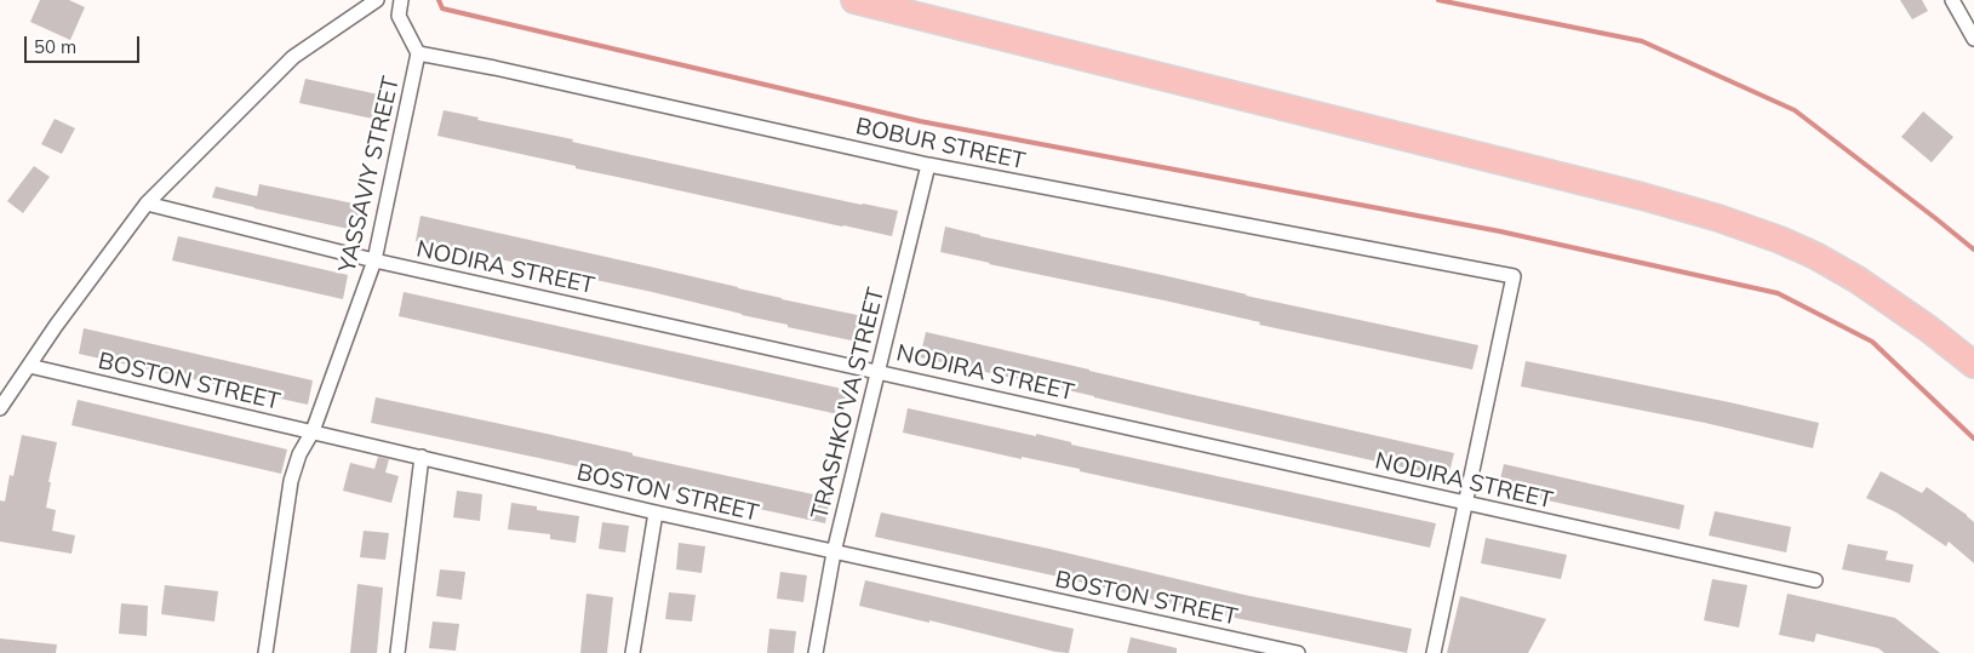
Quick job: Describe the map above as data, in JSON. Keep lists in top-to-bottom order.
{
  "streets": {
    "street": [
      "BOBUR STREET",
      "YASSAVIY STREET",
      "NODIRA STREET",
      "BOSTON STREET",
      "TRASHKO'VA STREET"
    ]
  },
  "crossings": [
    ["BOBUR STREET", "YASSAVIY STREET"],
    ["BOBUR STREET", "NODIRA STREET"],
    ["BOBUR STREET", "TRASHKO'VA STREET"],
    ["YASSAVIY STREET", "NODIRA STREET"],
    ["YASSAVIY STREET", "BOSTON STREET"],
    ["NODIRA STREET", "TRASHKO'VA STREET"],
    ["BOSTON STREET", "TRASHKO'VA STREET"]
  ],
  "scale_bar": "50 m"
}
